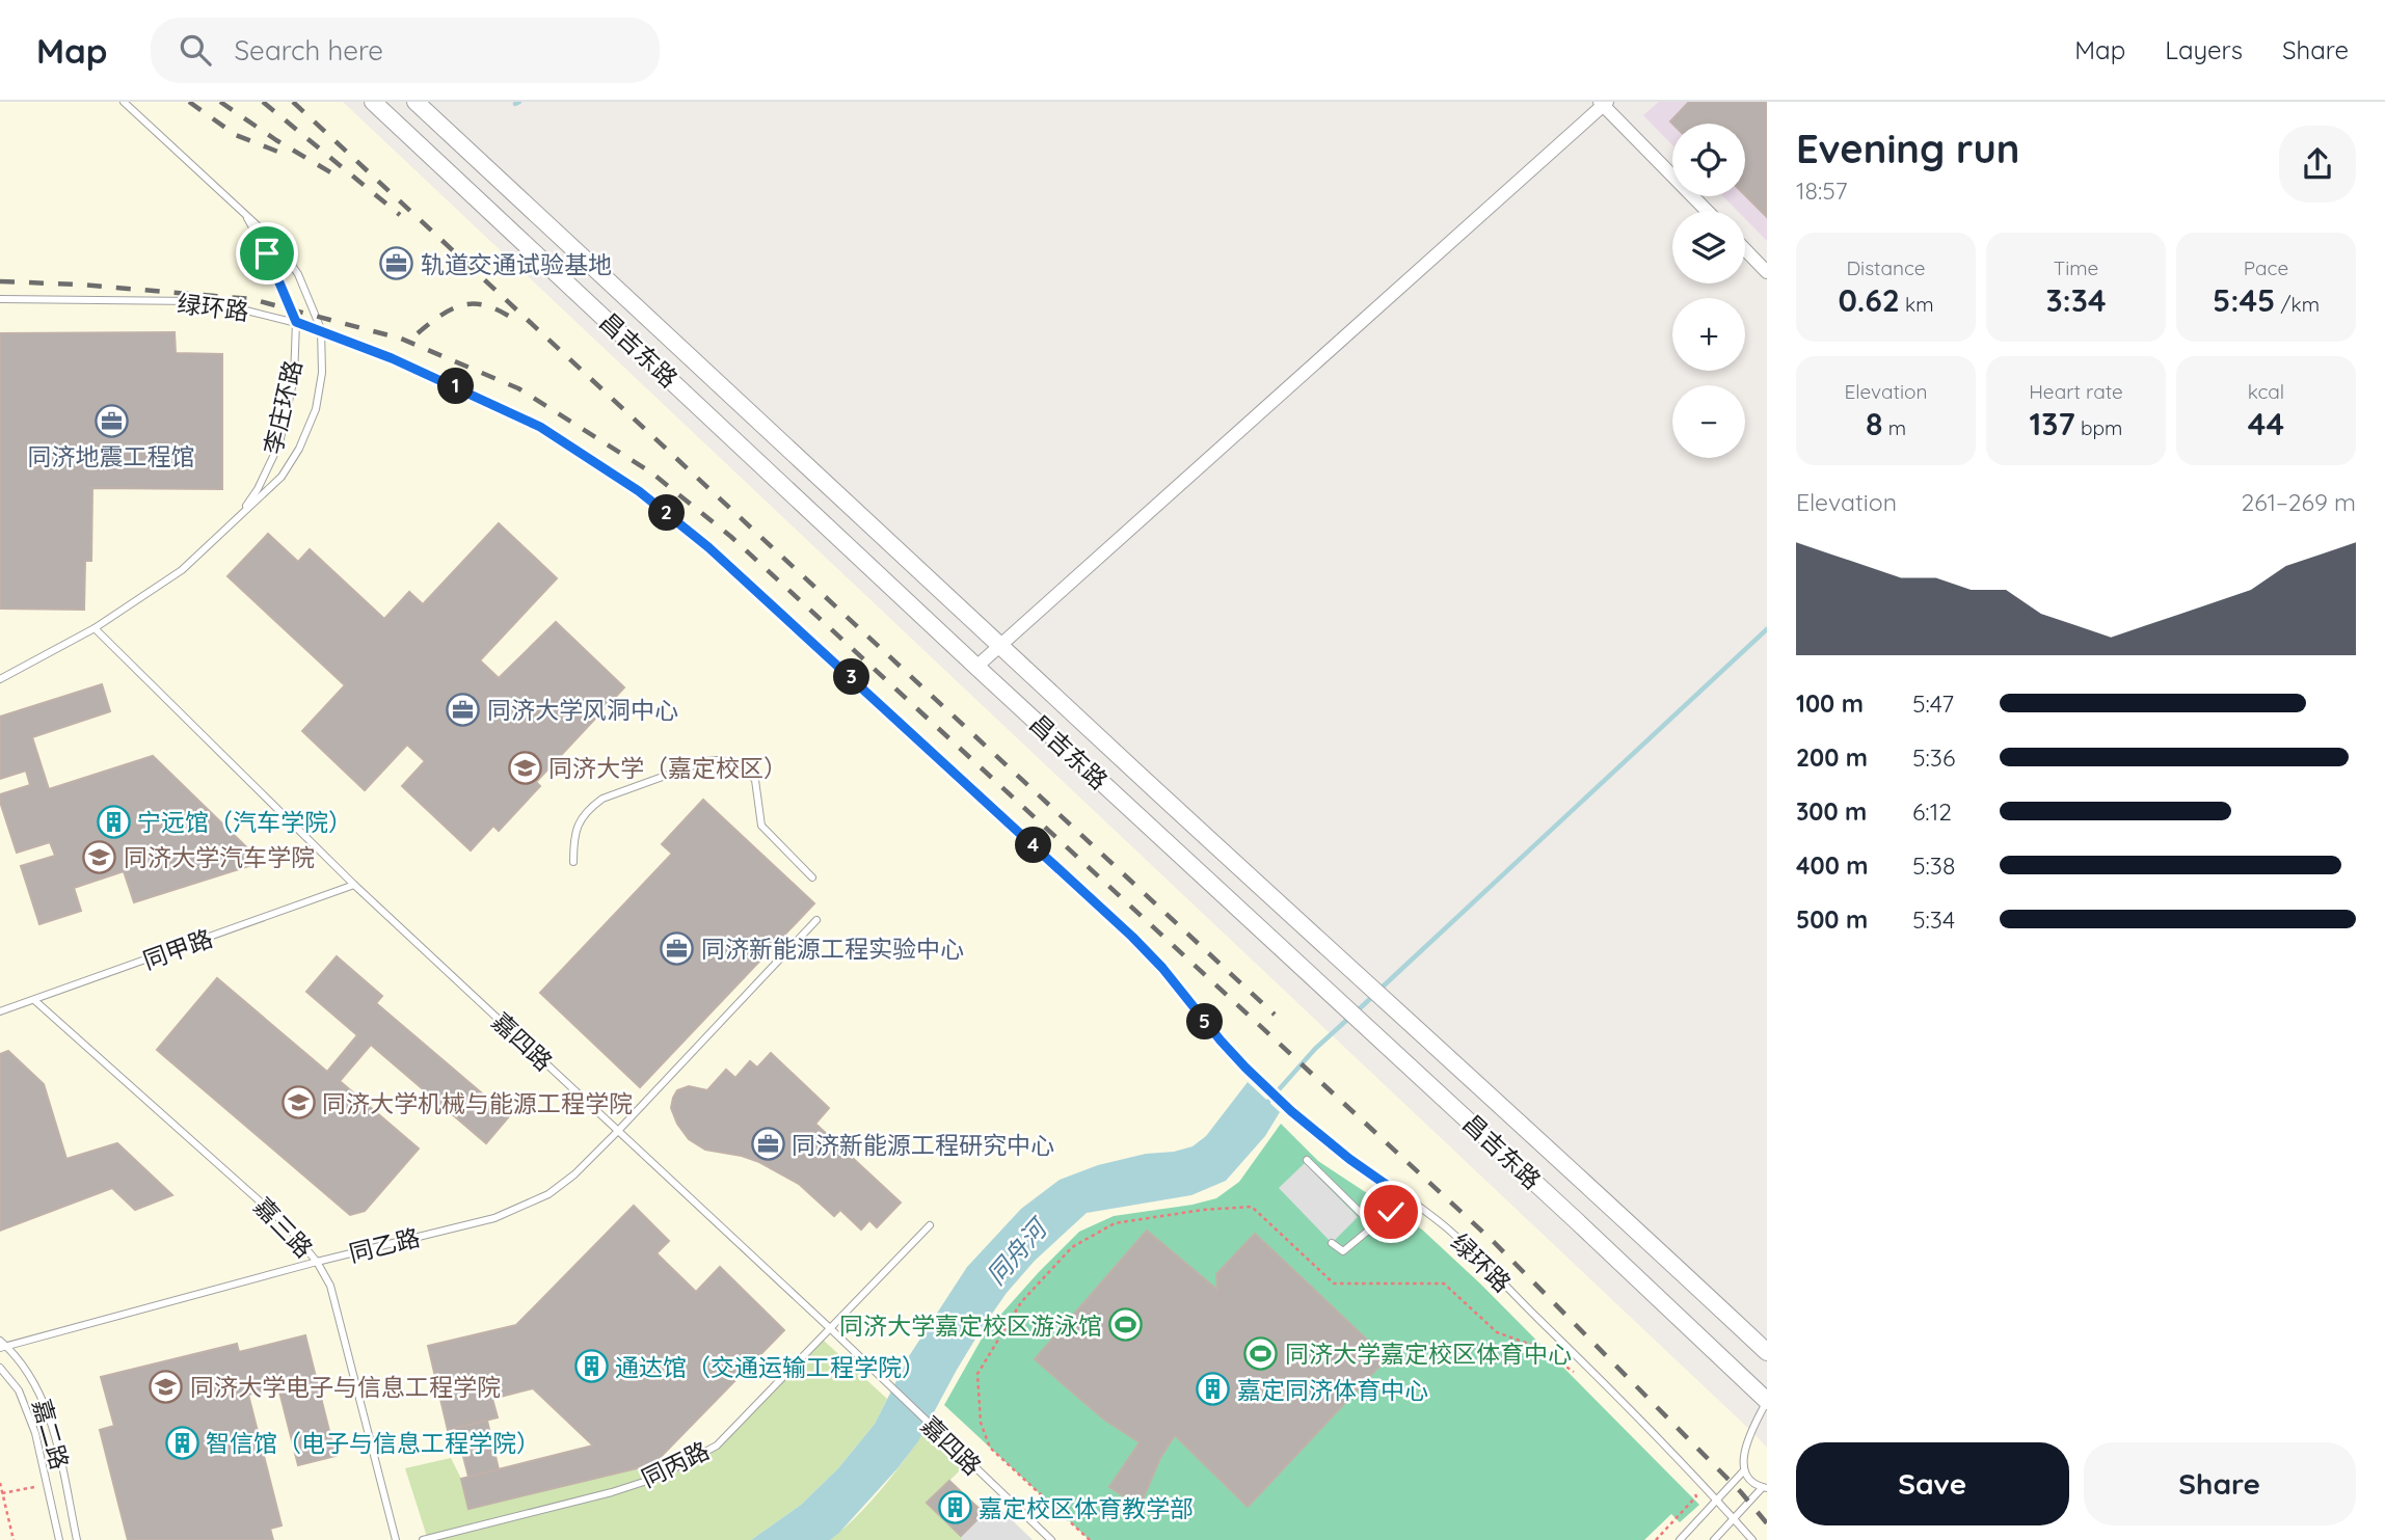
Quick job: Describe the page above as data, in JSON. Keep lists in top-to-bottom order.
{
  "streets": {
    "street": ["昌吉东路"],
    "lane": [
      "绿环路",
      "李庄环路",
      "同甲路",
      "嘉四路",
      "嘉三路",
      "同乙路",
      "嘉二路",
      "同丙路"
    ]
  },
  "crossings": [
    ["绿环路", "李庄环路"],
    ["李庄环路", "嘉四路"],
    ["同甲路", "嘉四路"],
    ["同甲路", "嘉三路"],
    ["嘉四路", "同乙路"],
    ["嘉四路", "同丙路"],
    ["嘉三路", "同乙路"],
    ["同乙路", "嘉二路"]
  ],
  "water": ["同舟河"],
  "places": {
    "office": [
      "轨道交通试验基地",
      "同济地震工程馆",
      "同济大学风洞中心",
      "同济新能源工程实验中心",
      "同济新能源工程研究中心"
    ],
    "school or university": [
      "同济大学（嘉定校区）",
      "同济大学汽车学院",
      "同济大学机械与能源工程学院",
      "同济大学电子与信息工程学院"
    ],
    "building": [
      "宁远馆（汽车学院）",
      "通达馆（交通运输工程学院）",
      "嘉定同济体育中心",
      "智信馆（电子与信息工程学院）",
      "嘉定校区体育教学部"
    ],
    "sports": ["同济大学嘉定校区游泳馆", "同济大学嘉定校区体育中心"]
  },
  "page": {
    "header": "Map",
    "search": "Search here",
    "nav": ["Map", "Layers", "Share"],
    "heading": ["Evening run", "18:57"],
    "map_buttons": ["+", "−"],
    "stats": [
      ["Distance", "0.62 km"],
      ["Time", "3:34"],
      ["Pace", "5:45 /km"],
      ["Elevation", "8 m"],
      ["Heart rate", "137 bpm"],
      ["kcal", "44"]
    ],
    "pins": [
      "1",
      "2",
      "3",
      "4",
      "5"
    ],
    "chart": ["Elevation", "261–269 m"],
    "list": [
      {
        "name": "100 m",
        "note": "5:47"
      },
      {
        "name": "200 m",
        "note": "5:36"
      },
      {
        "name": "300 m",
        "note": "6:12"
      },
      {
        "name": "400 m",
        "note": "5:38"
      },
      {
        "name": "500 m",
        "note": "5:34"
      }
    ],
    "buttons": ["Save", "Share"]
  }
}
